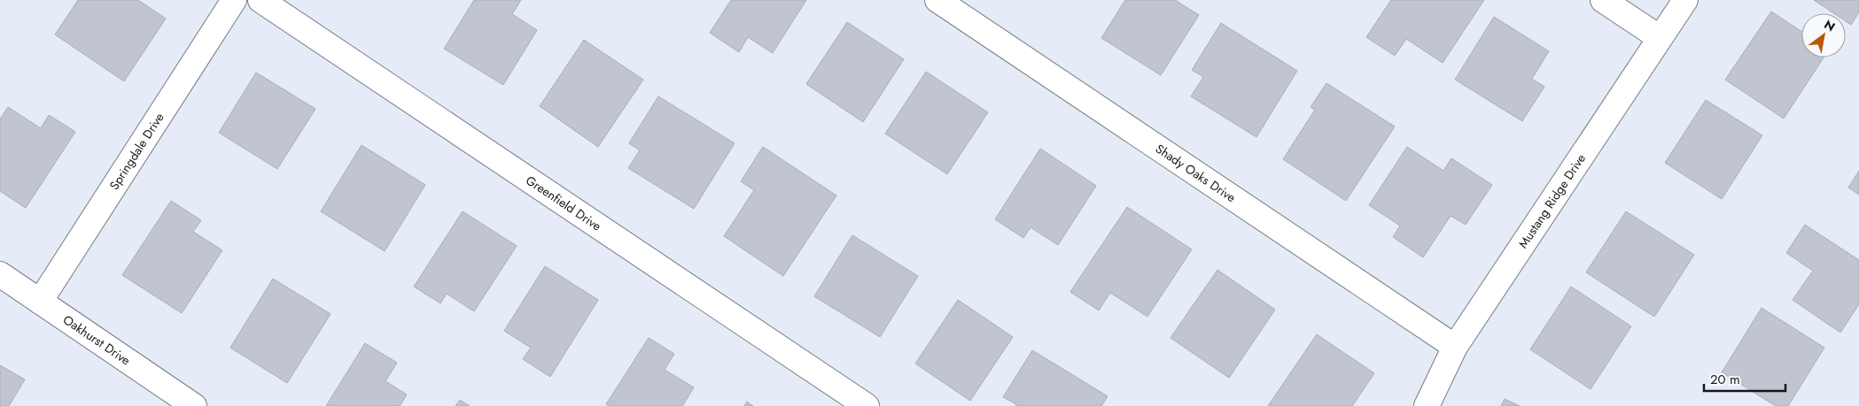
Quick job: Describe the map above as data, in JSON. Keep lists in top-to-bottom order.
{
  "streets": {
    "street": [
      "Springdale Drive",
      "Shady Oaks Drive",
      "Mustang Ridge Drive",
      "Greenfield Drive",
      "Oakhurst Drive"
    ]
  },
  "crossings": [
    ["Springdale Drive", "Oakhurst Drive"],
    ["Shady Oaks Drive", "Mustang Ridge Drive"]
  ],
  "scale_bar": "20 m",
  "north": "top right"
}
